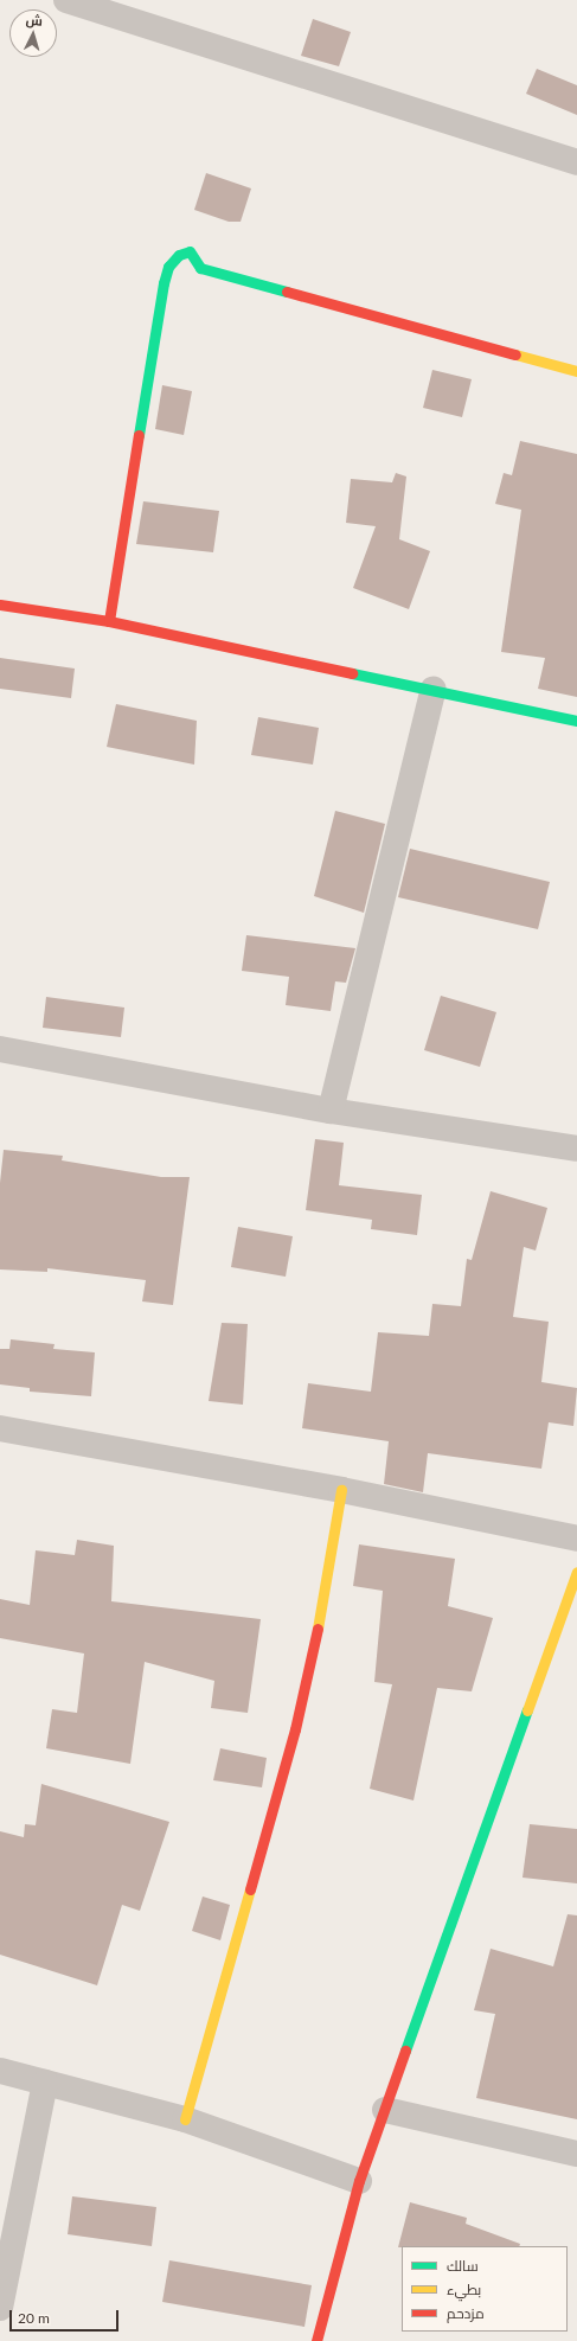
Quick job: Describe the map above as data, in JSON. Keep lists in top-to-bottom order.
{
  "legend": ["سالك", "بطيء", "مزدحم"],
  "scale_bar": "20 m",
  "north": "top"
}
